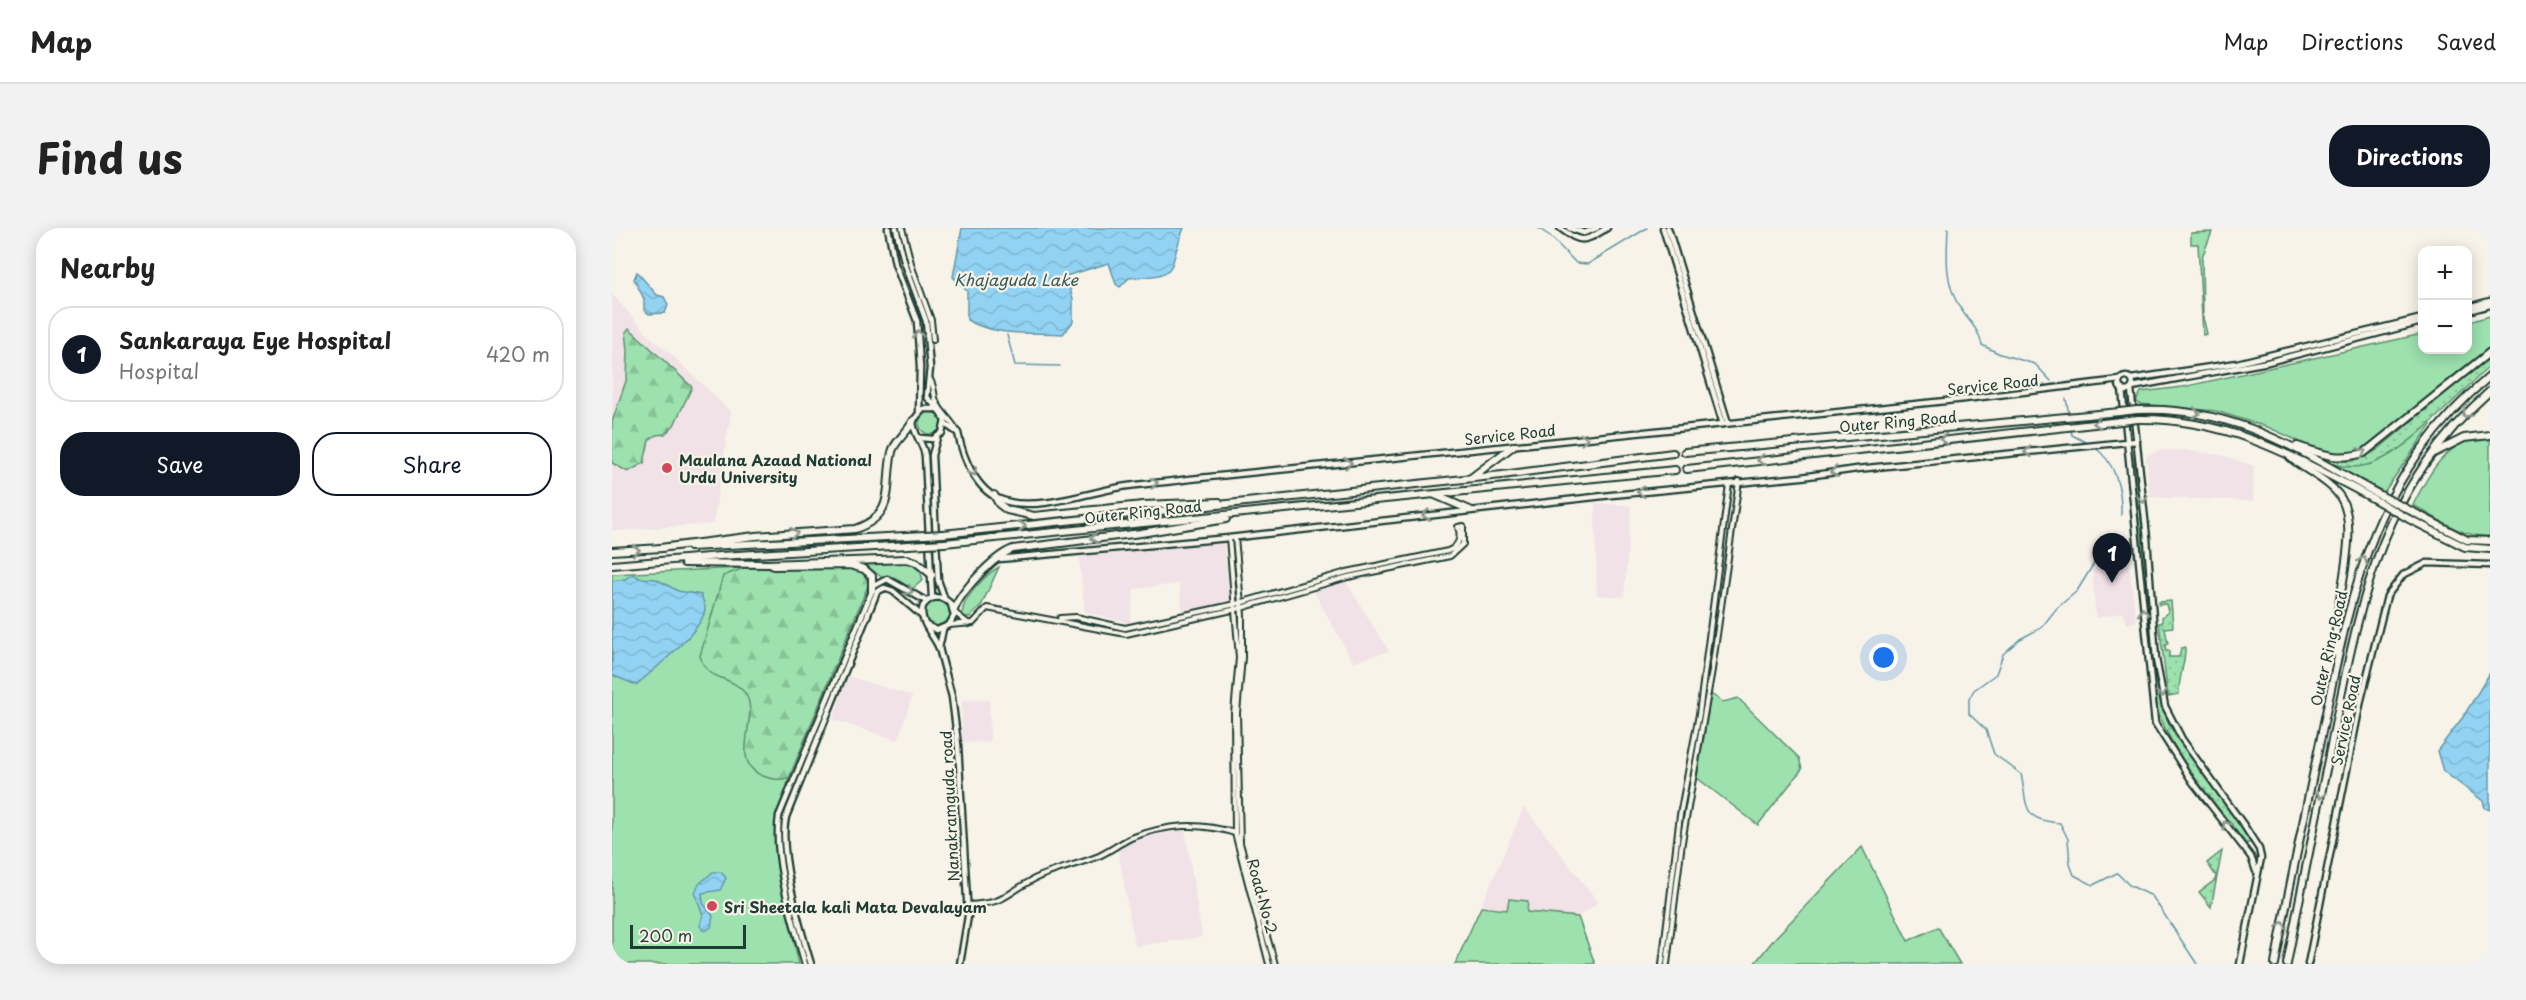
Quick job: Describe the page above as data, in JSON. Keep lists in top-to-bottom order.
{
  "streets": {
    "highway": ["Outer Ring Road"],
    "main road": ["Service Road", "Nanakramguda road"],
    "street": ["Road No 2"]
  },
  "water": ["Khajaguda Lake"],
  "places": ["Maulana Azaad National Urdu University", "Sri Sheetala kali Mata Devalayam"],
  "scale_bar": "200 m",
  "page": {
    "header": "Map",
    "nav": ["Map", "Directions", "Saved"],
    "title": "Find us",
    "buttons": [
      "Directions",
      ["Save", "Share"]
    ],
    "heading": "Nearby",
    "map_buttons": ["+", "−"],
    "list": [
      {
        "mark": "1",
        "name": "Sankaraya Eye Hospital",
        "note": "Hospital",
        "value": "420 m"
      }
    ],
    "pins": "1",
    "scale": "200 m"
  }
}
